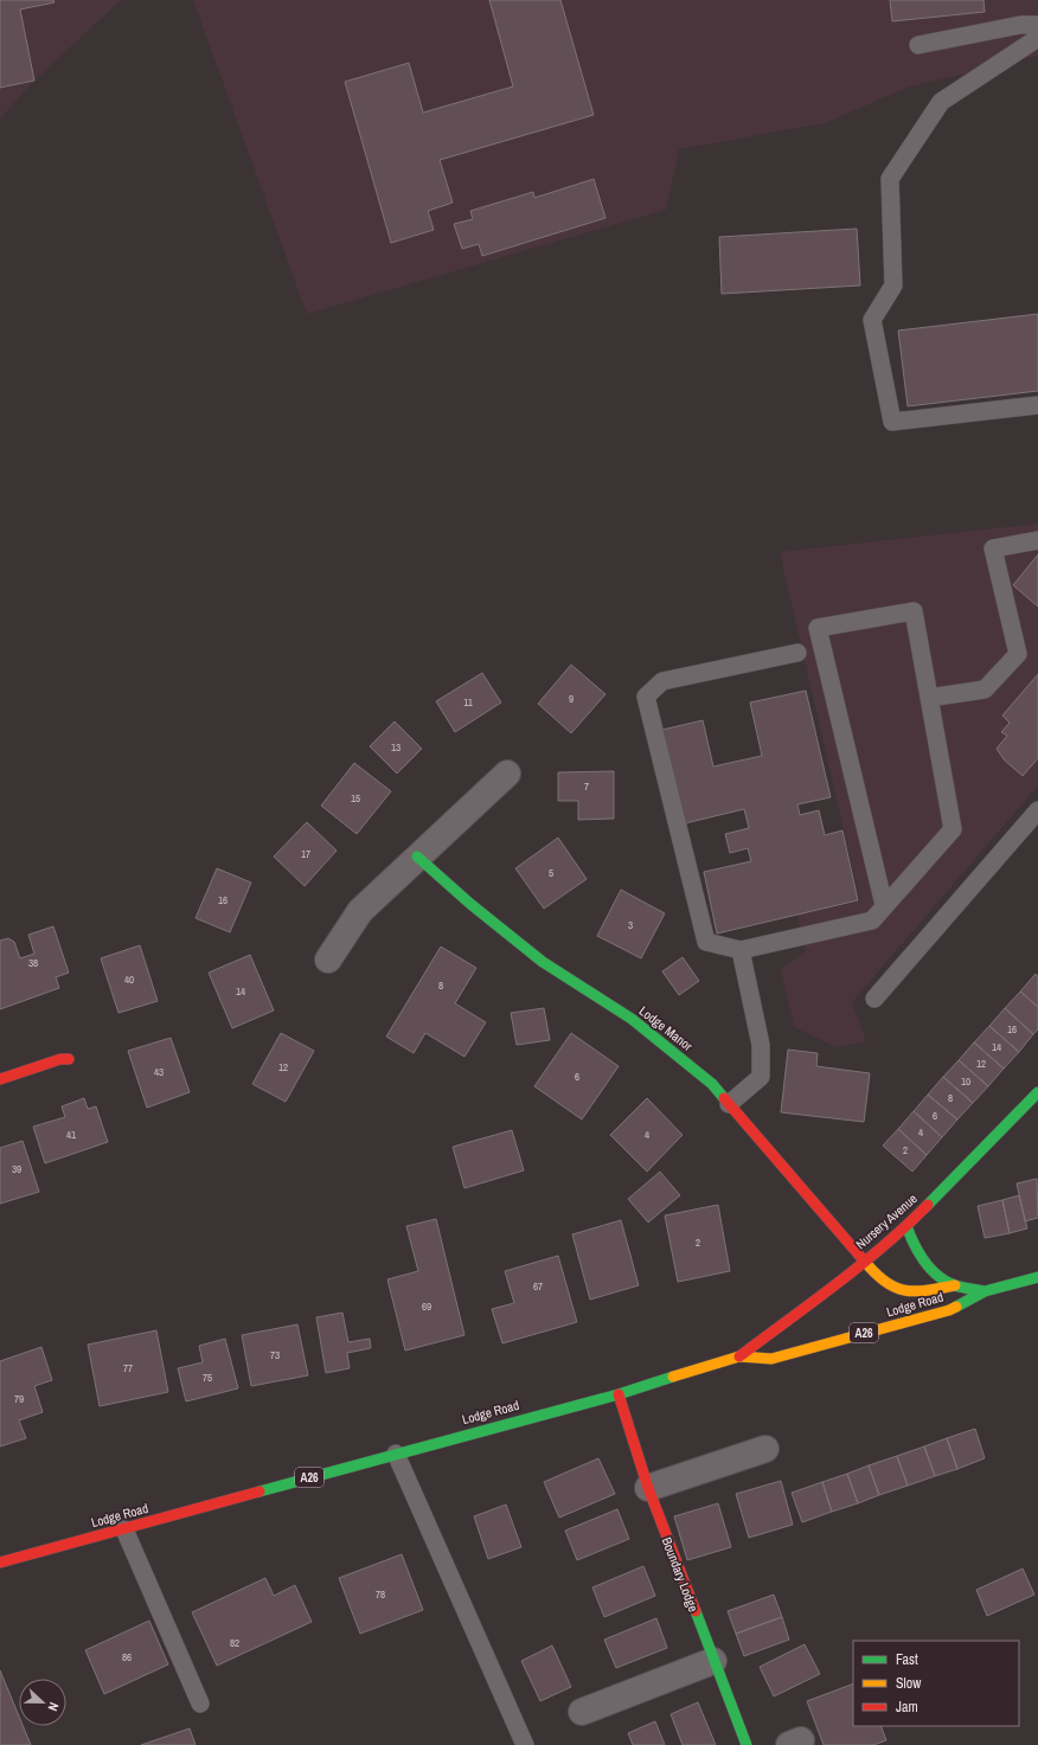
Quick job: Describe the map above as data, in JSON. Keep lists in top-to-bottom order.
{
  "streets": {
    "main road": [
      "Lodge Manor",
      "Nursery Avenue",
      "Lodge Road",
      "A26",
      "Boundary Lodge"
    ]
  },
  "crossings": [
    ["Lodge Manor", "Nursery Avenue"],
    ["Lodge Manor", "Lodge Road"],
    ["Nursery Avenue", "Lodge Road"],
    ["Lodge Road", "Boundary Lodge"]
  ],
  "house_numbers": [
    "9",
    "11",
    "13",
    "7",
    "15",
    "17",
    "5",
    "16",
    "3",
    "38",
    "40",
    "8",
    "14",
    "16",
    "14",
    "12",
    "12",
    "43",
    "6",
    "10",
    "8",
    "6",
    "4",
    "41",
    "4",
    "2",
    "39",
    "2",
    "67",
    "69",
    "73",
    "77",
    "75",
    "79",
    "78",
    "82",
    "86"
  ],
  "legend": ["Fast", "Slow", "Jam"],
  "north": "right"
}
